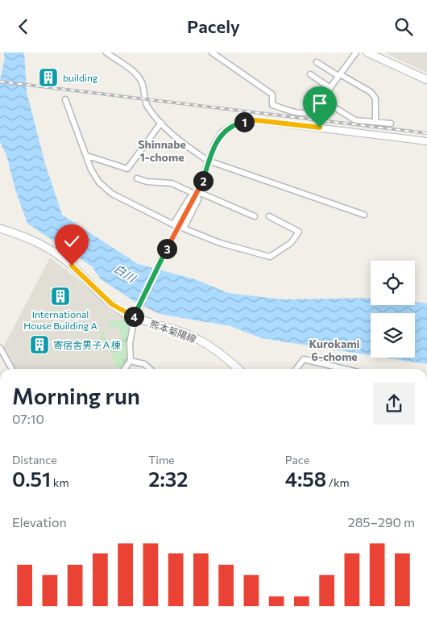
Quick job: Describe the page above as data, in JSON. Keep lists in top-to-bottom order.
{
  "streets": {
    "main road": ["熊本菊陽線"]
  },
  "districts": ["Shinnabe 1-chome", "Kurokami 6-chome"],
  "water": ["白川"],
  "places": {
    "building": ["building", "International House Building A", "寄宿舎男子Ａ棟"]
  },
  "page": {
    "header": "Pacely",
    "pins": [
      "1",
      "2",
      "3",
      "4"
    ],
    "heading": ["Morning run", "07:10"],
    "stats": [
      ["Distance", "0.51 km"],
      ["Time", "2:32"],
      ["Pace", "4:58 /km"]
    ],
    "chart": ["Elevation", "285–290 m"]
  }
}
